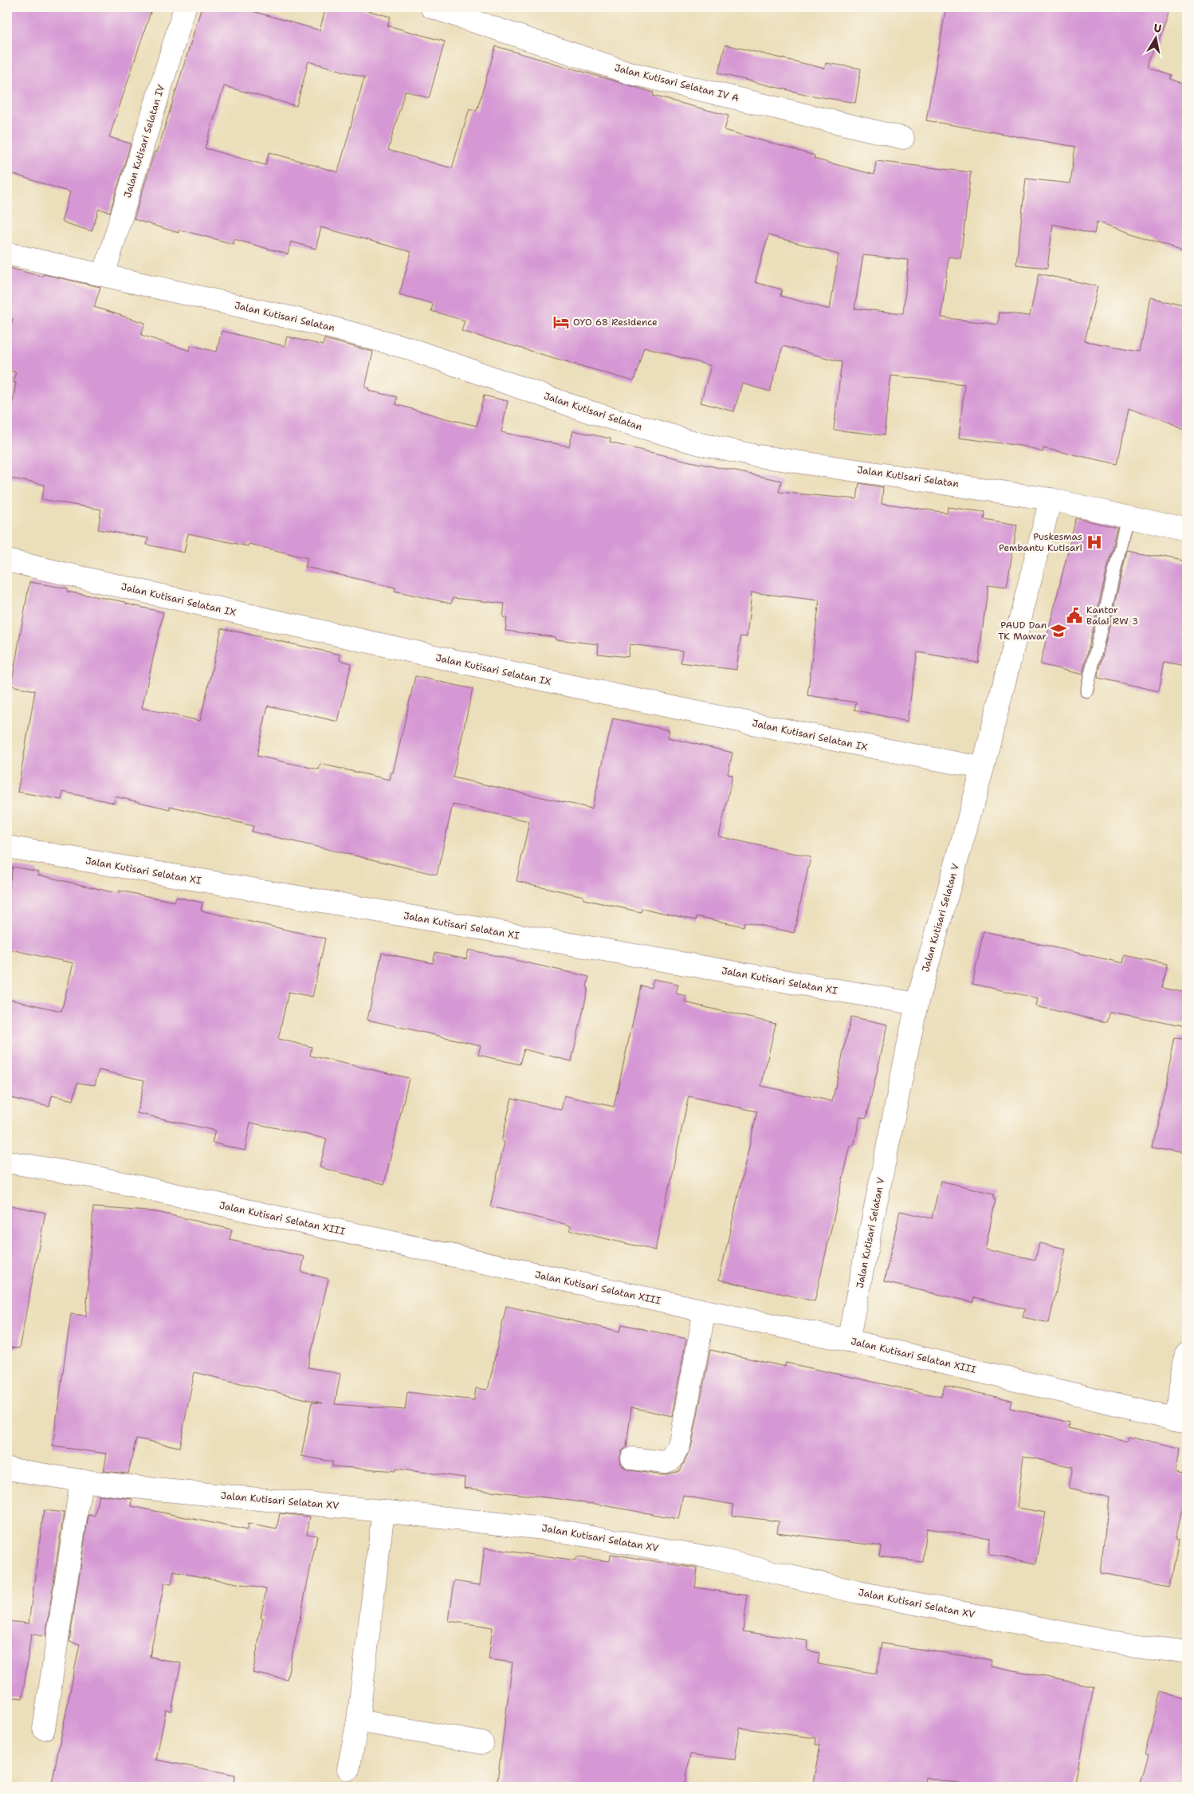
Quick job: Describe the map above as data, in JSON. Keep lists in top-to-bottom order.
{
  "streets": {
    "street": [
      "Jalan Kutisari Selatan IV A",
      "Jalan Kutisari Selatan IV",
      "Jalan Kutisari Selatan",
      "Jalan Kutisari Selatan IX",
      "Jalan Kutisari Selatan XI",
      "Jalan Kutisari Selatan V",
      "Jalan Kutisari Selatan XIII",
      "Jalan Kutisari Selatan XV"
    ]
  },
  "crossings": [
    ["Jalan Kutisari Selatan IV", "Jalan Kutisari Selatan"],
    ["Jalan Kutisari Selatan", "Jalan Kutisari Selatan V"],
    ["Jalan Kutisari Selatan IX", "Jalan Kutisari Selatan V"],
    ["Jalan Kutisari Selatan XI", "Jalan Kutisari Selatan V"],
    ["Jalan Kutisari Selatan V", "Jalan Kutisari Selatan XIII"]
  ],
  "places": {
    "hotel": ["OYO 68 Residence"],
    "hospital": ["Puskesmas Pembantu Kutisari"],
    "public building": ["Kantor Balai RW 3"],
    "school or university": ["PAUD Dan TK Mawar"]
  },
  "north": "top"
}
